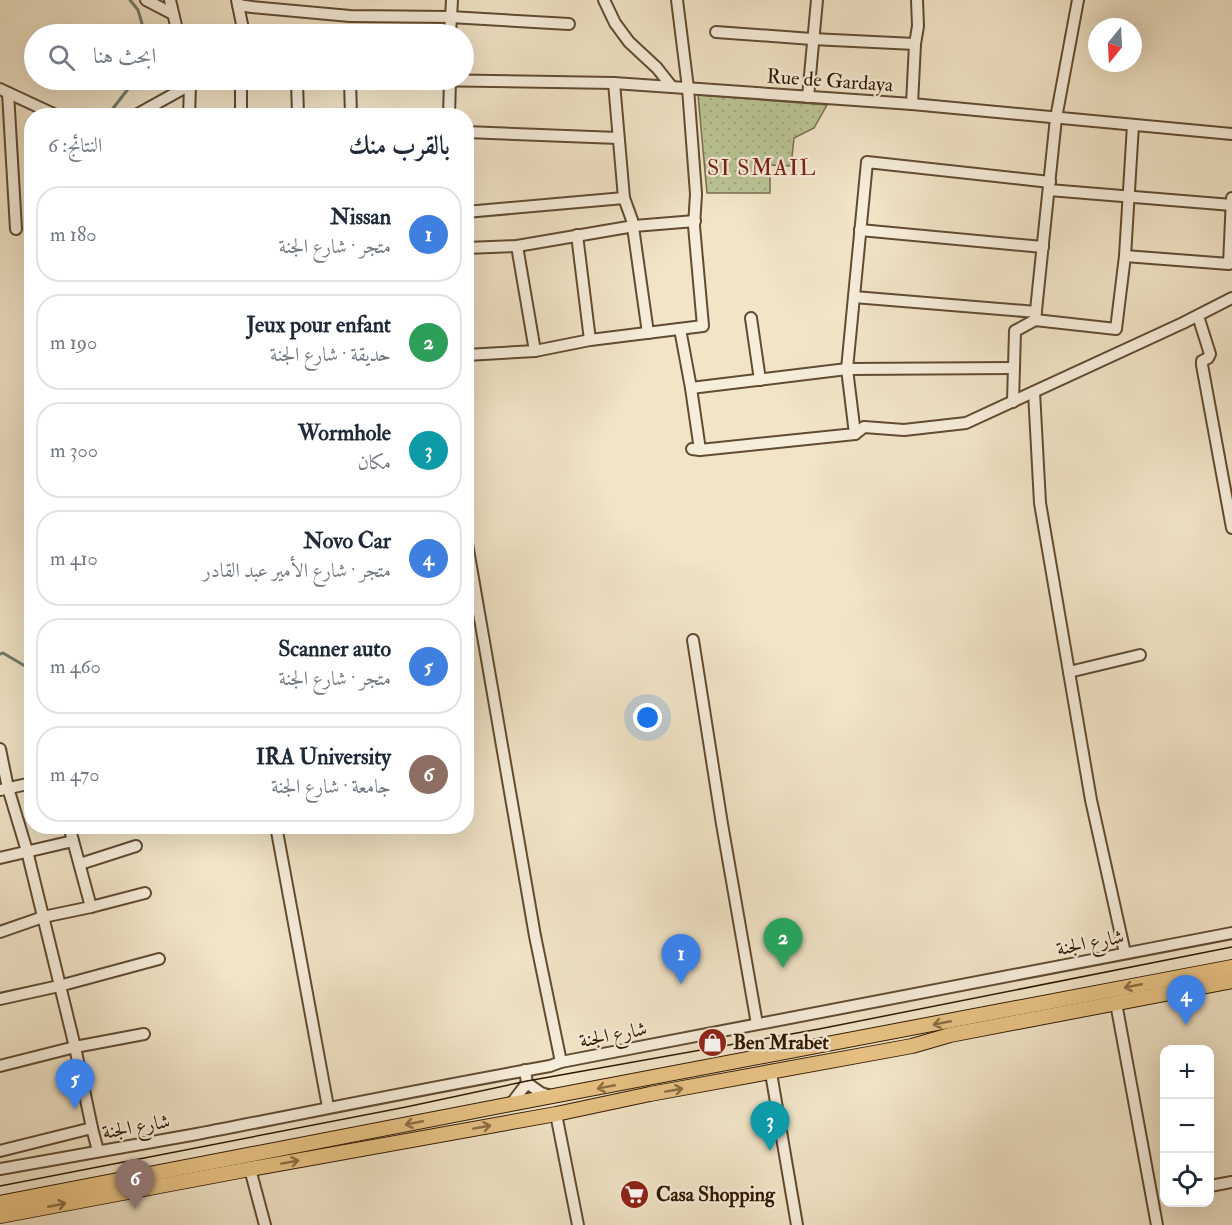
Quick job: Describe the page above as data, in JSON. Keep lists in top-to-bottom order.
{
  "streets": {
    "street": ["Rue de Gardaya", "شارع الجنة"]
  },
  "districts": ["SI SMAIL"],
  "places": {
    "shop": ["Ben Mrabet"],
    "supermarket": ["Casa Shopping"]
  },
  "north": "bottom",
  "page": {
    "search": "ابحث هنا",
    "heading": ["بالقرب منك", "النتائج: 6"],
    "list": [
      {
        "mark": "1",
        "name": "Nissan",
        "note": "متجر · شارع الجنة",
        "value": "180 m"
      },
      {
        "mark": "2",
        "name": "Jeux pour enfant",
        "note": "حديقة · شارع الجنة",
        "value": "190 m"
      },
      {
        "mark": "3",
        "name": "Wormhole",
        "note": "مكان",
        "value": "300 m"
      },
      {
        "mark": "4",
        "name": "Novo Car",
        "note": "متجر · شارع الأمير عبد القادر",
        "value": "410 m"
      },
      {
        "mark": "5",
        "name": "Scanner auto",
        "note": "متجر · شارع الجنة",
        "value": "460 m"
      },
      {
        "mark": "6",
        "name": "IRA University",
        "note": "جامعة · شارع الجنة",
        "value": "470 m"
      }
    ],
    "pins": [
      "2",
      "1",
      "4",
      "5",
      "3",
      "6"
    ],
    "map_buttons": ["+", "−"]
  }
}
